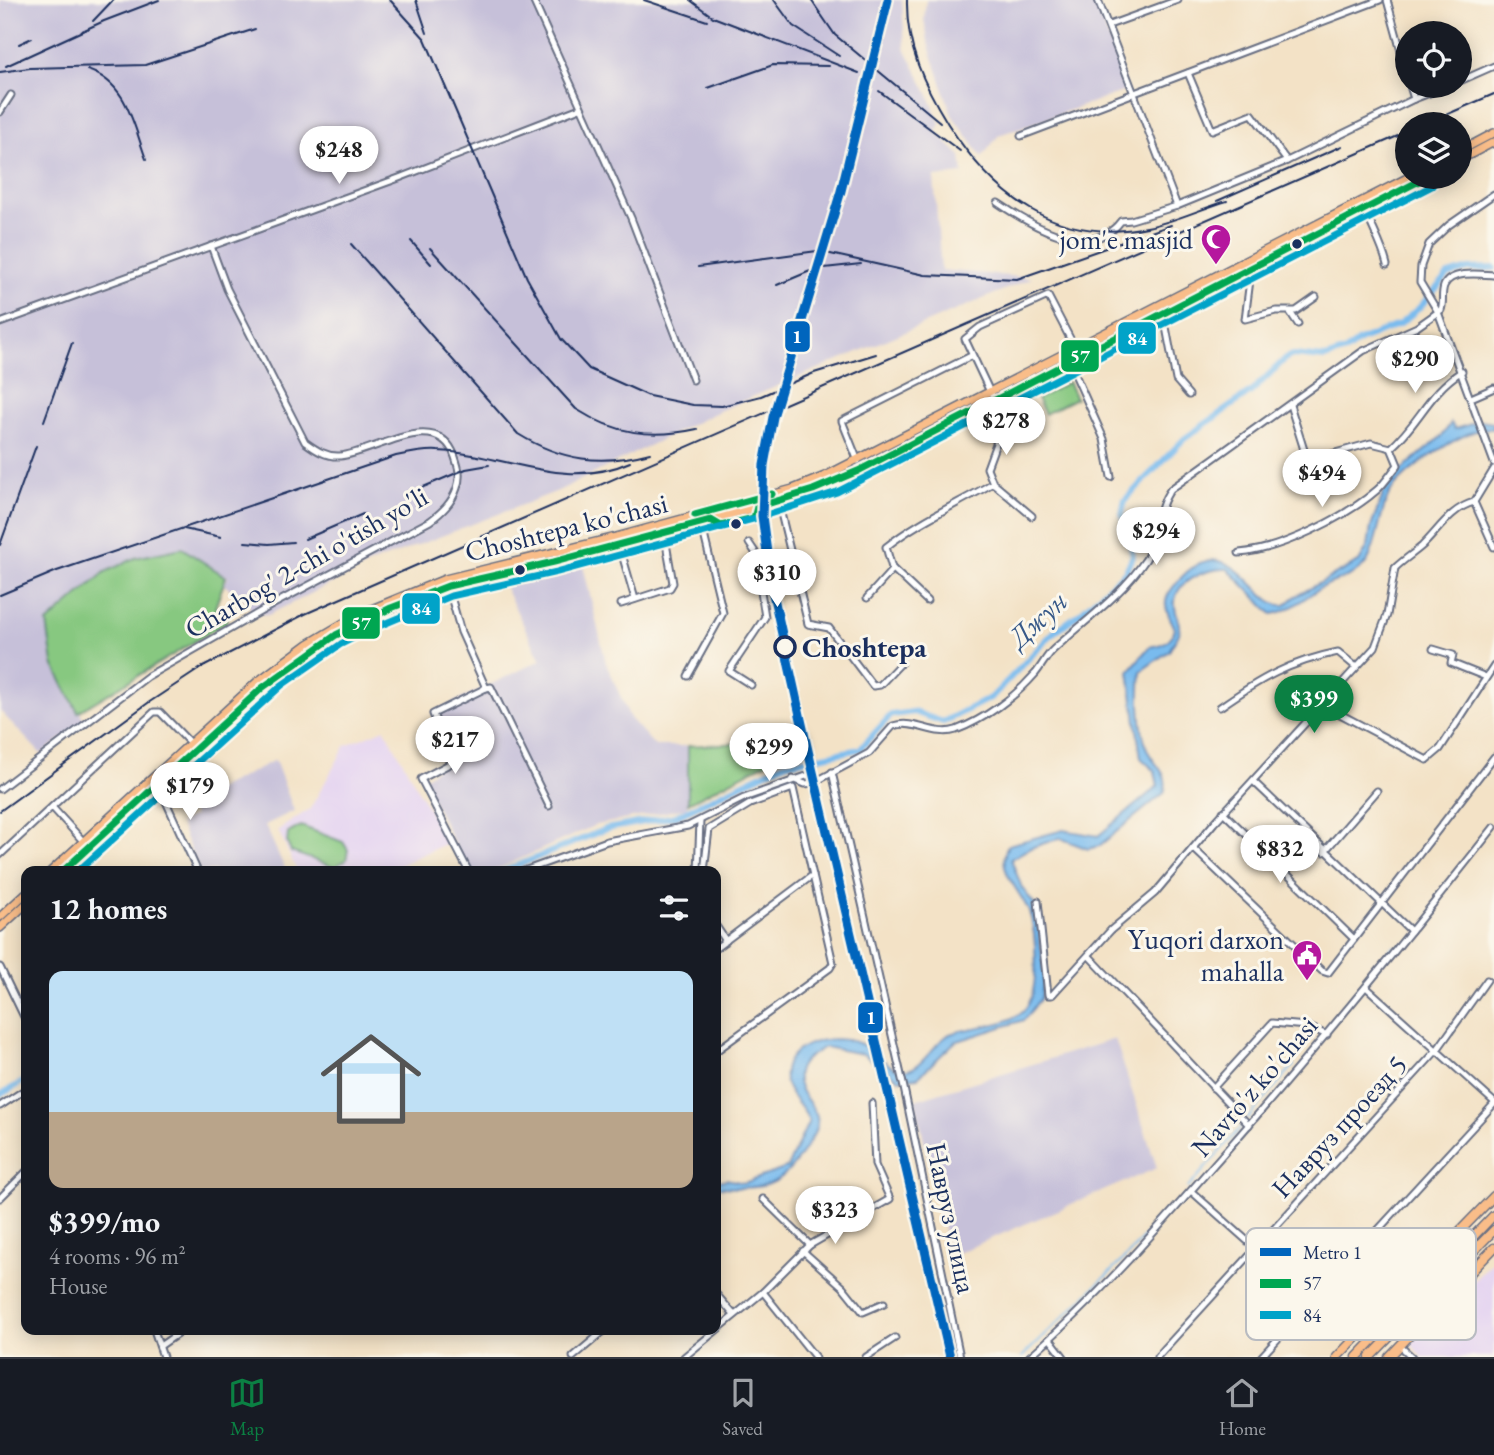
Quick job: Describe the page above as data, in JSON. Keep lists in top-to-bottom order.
{
  "streets": {
    "main road": ["Choshtepa ko'chasi"],
    "street": [
      "Charbog' 2-chi o'tish yo'li",
      "Navro'z ko'chasi",
      "Навруз проезд 5",
      "Навруз улица"
    ]
  },
  "water": ["Джун"],
  "places": {
    "mosque": ["jom'e masjid"],
    "other": ["Choshtepa"],
    "public building": ["Yuqori darxon mahalla"]
  },
  "lines": ["metro line 1", "transit line 57", "transit line 84"],
  "legend": ["Metro 1", "57", "84"],
  "page": {
    "price": [
      "$248",
      "$290",
      "$278",
      "$494",
      "$294",
      "$310",
      "$399",
      "$217",
      "$299",
      "$179",
      "$832",
      "$323"
    ],
    "heading": "12 homes",
    "list": [
      {
        "name": "$399/mo",
        "note": "4 rooms · 96 m² · House"
      }
    ],
    "tabs": ["Map", "Saved", "Home"]
  }
}
